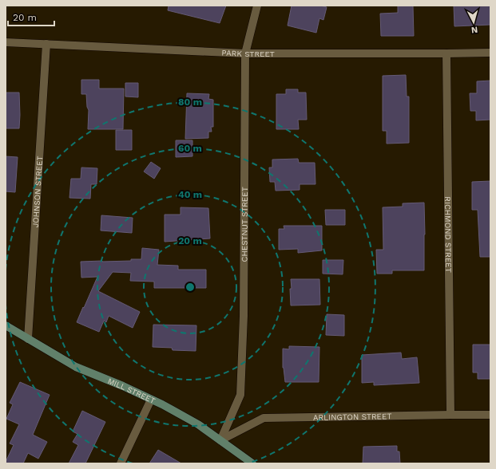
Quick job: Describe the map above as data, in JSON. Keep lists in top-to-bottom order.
{
  "streets": {
    "main road": ["MILL STREET"],
    "street": [
      "PARK STREET",
      "JOHNSON STREET",
      "CHESTNUT STREET",
      "RICHMOND STREET",
      "ARLINGTON STREET"
    ]
  },
  "crossings": [
    ["PARK STREET", "JOHNSON STREET"],
    ["PARK STREET", "CHESTNUT STREET"],
    ["PARK STREET", "RICHMOND STREET"],
    ["JOHNSON STREET", "MILL STREET"],
    ["CHESTNUT STREET", "MILL STREET"],
    ["CHESTNUT STREET", "ARLINGTON STREET"],
    ["RICHMOND STREET", "ARLINGTON STREET"],
    ["MILL STREET", "ARLINGTON STREET"]
  ],
  "scale_bar": "20 m",
  "north": "bottom",
  "rings": [
    "80 m",
    "60 m",
    "40 m",
    "20 m"
  ]
}
